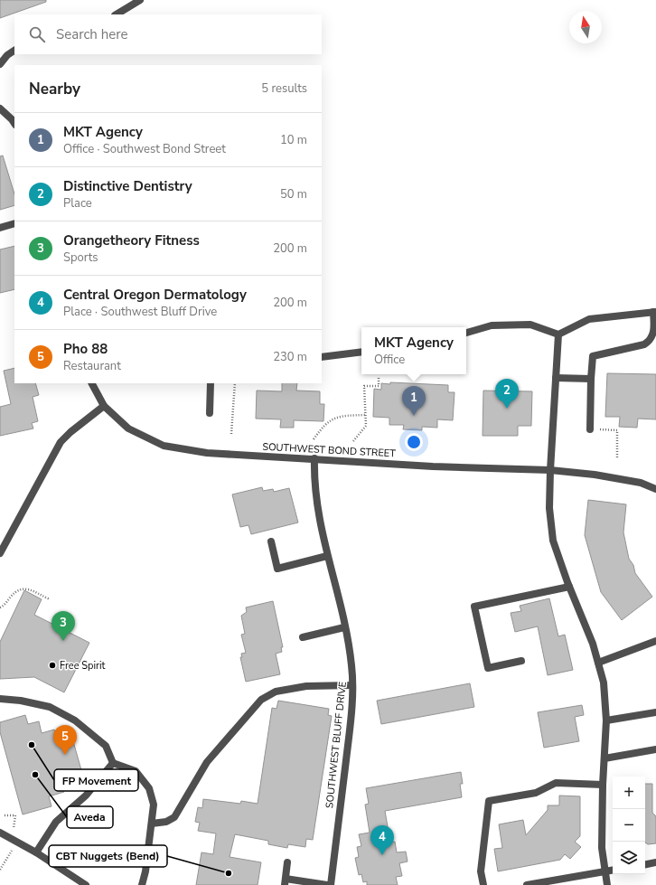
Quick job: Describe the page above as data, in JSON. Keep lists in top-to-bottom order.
{
  "streets": {
    "street": ["SOUTHWEST BOND STREET", "SOUTHWEST BLUFF DRIVE"]
  },
  "crossings": [
    ["SOUTHWEST BOND STREET", "SOUTHWEST BLUFF DRIVE"]
  ],
  "places": [
    "Free Spirit",
    "FP Movement",
    "Aveda",
    "CBT Nuggets (Bend)"
  ],
  "north": "top",
  "page": {
    "search": "Search here",
    "heading": ["Nearby", "5 results"],
    "list": [
      {
        "mark": "1",
        "name": "MKT Agency",
        "note": "Office · Southwest Bond Street",
        "value": "10 m"
      },
      {
        "mark": "2",
        "name": "Distinctive Dentistry",
        "note": "Place",
        "value": "50 m"
      },
      {
        "mark": "3",
        "name": "Orangetheory Fitness",
        "note": "Sports",
        "value": "200 m"
      },
      {
        "mark": "4",
        "name": "Central Oregon Dermatology",
        "note": "Place · Southwest Bluff Drive",
        "value": "200 m"
      },
      {
        "mark": "5",
        "name": "Pho 88",
        "note": "Restaurant",
        "value": "230 m"
      }
    ],
    "popup": ["MKT Agency", "Office"],
    "pins": [
      "2",
      "1",
      "3",
      "5",
      "4"
    ],
    "map_buttons": ["+", "−"]
  }
}
